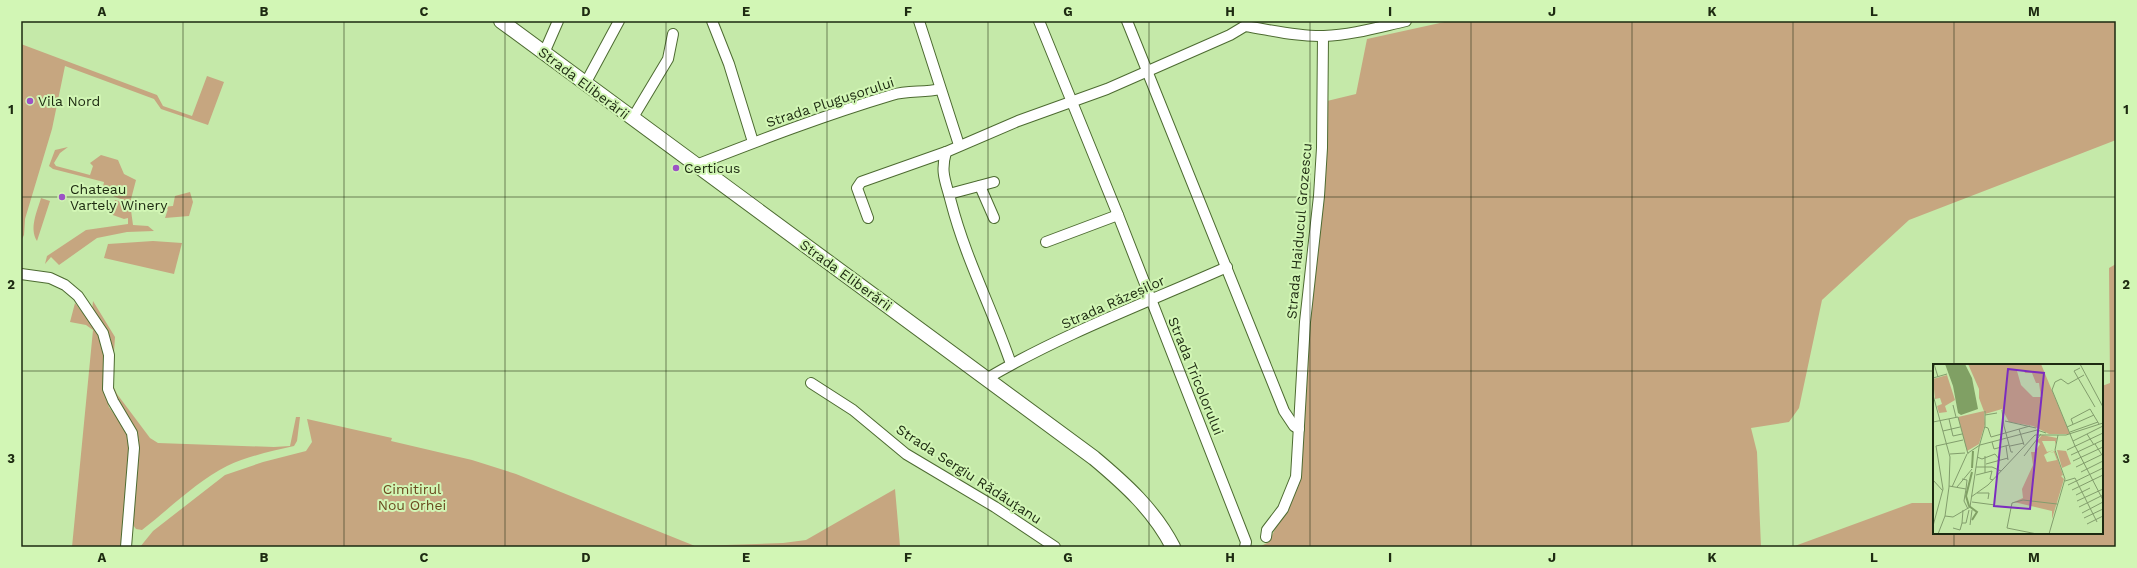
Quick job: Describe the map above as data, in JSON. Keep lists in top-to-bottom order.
{
  "streets": {
    "street": [
      "Strada Eliberării",
      "Strada Plugușorului",
      "Strada Haiducul Grozescu",
      "Strada Răzeșilor",
      "Strada Tricolorului",
      "Strada Sergiu Rădăuțanu"
    ]
  },
  "crossings": [
    ["Strada Eliberării", "Strada Plugușorului"],
    ["Strada Eliberării", "Strada Răzeșilor"],
    ["Strada Răzeșilor", "Strada Tricolorului"]
  ],
  "parks": ["Cimitirul Nou Orhei"],
  "places": ["Vila Nord", "Certicus", "Chateau Vartely Winery"],
  "grid": {
    "columns": [
      "A",
      "B",
      "C",
      "D",
      "E",
      "F",
      "G",
      "H",
      "I",
      "J",
      "K",
      "L",
      "M"
    ],
    "rows": ["1", "2", "3"]
  }
}
